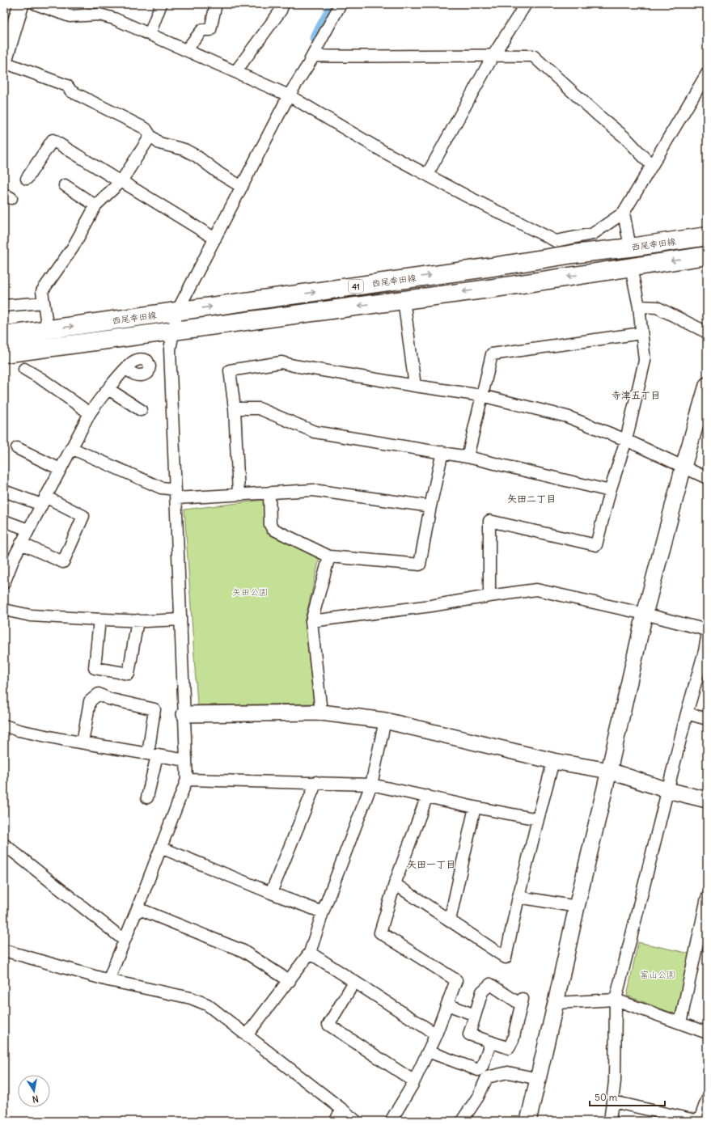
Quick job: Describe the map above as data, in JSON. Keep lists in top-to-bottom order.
{
  "streets": {
    "main road": ["西尾幸田線", "41"]
  },
  "districts": ["寺津五丁目", "矢田二丁目", "矢田一丁目"],
  "parks": ["矢田公園", "富山公園"],
  "scale_bar": "50 m",
  "north": "bottom"
}
